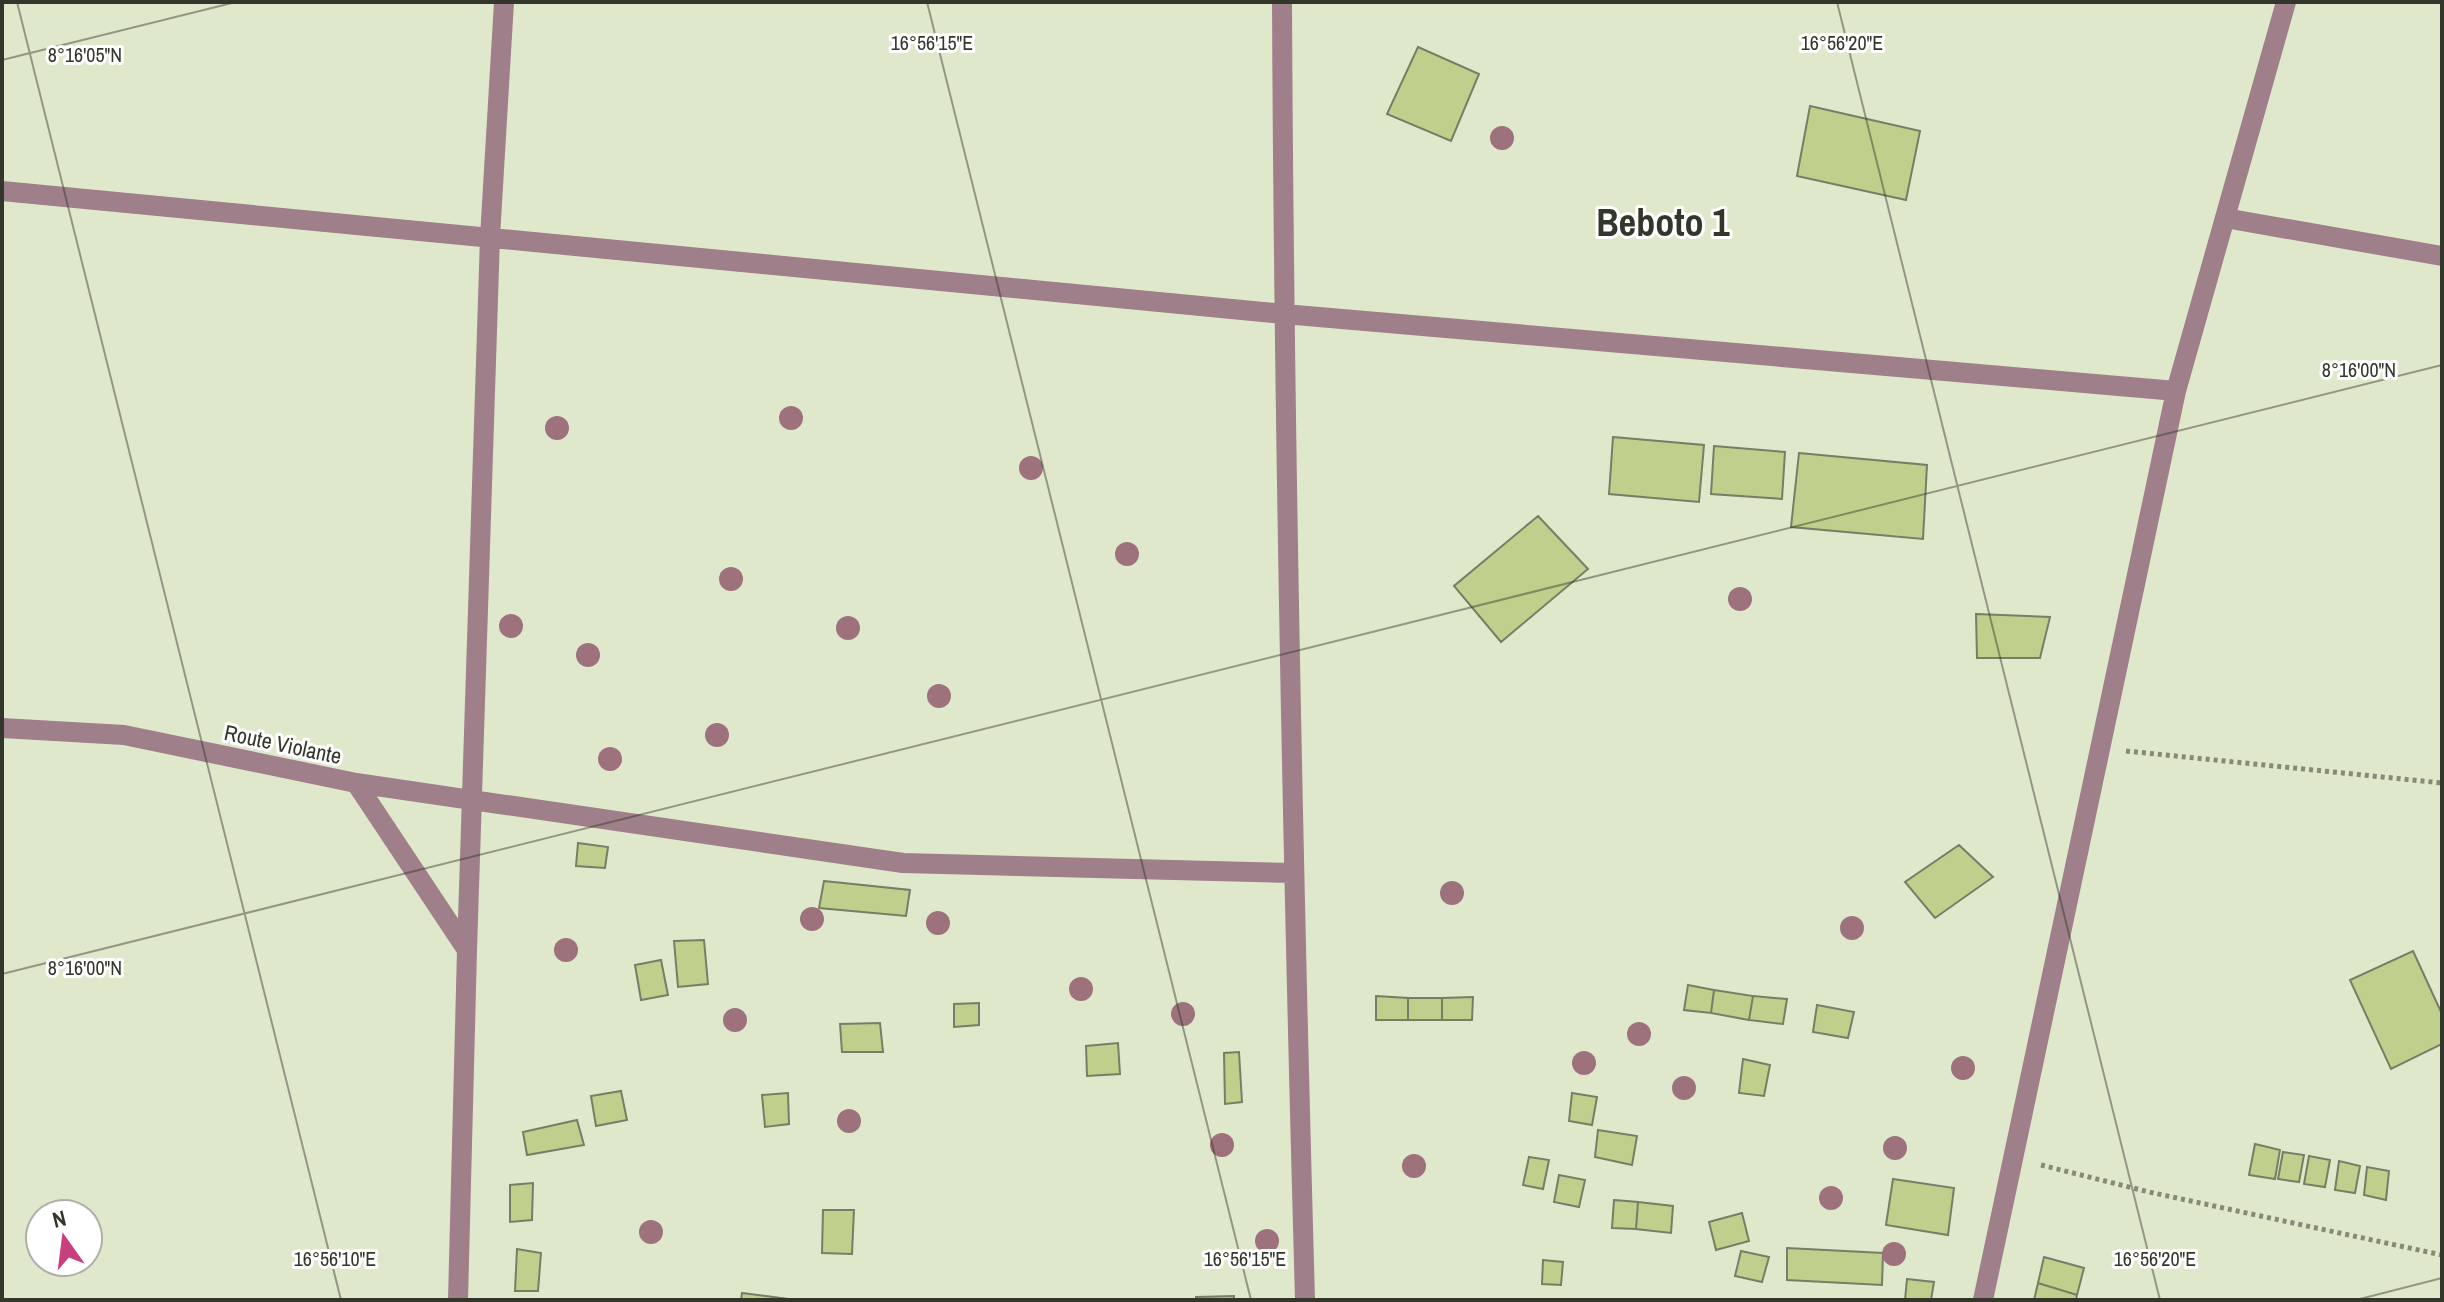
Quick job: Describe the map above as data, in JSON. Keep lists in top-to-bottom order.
{
  "streets": {
    "street": ["Route Violante"]
  },
  "districts": ["Beboto 1"],
  "north": "top",
  "coordinates": [
    "16°56'20\"E",
    "16°56'15\"E",
    "8°16'05\"N",
    "8°16'00\"N",
    "16°56'10\"E"
  ]
}
